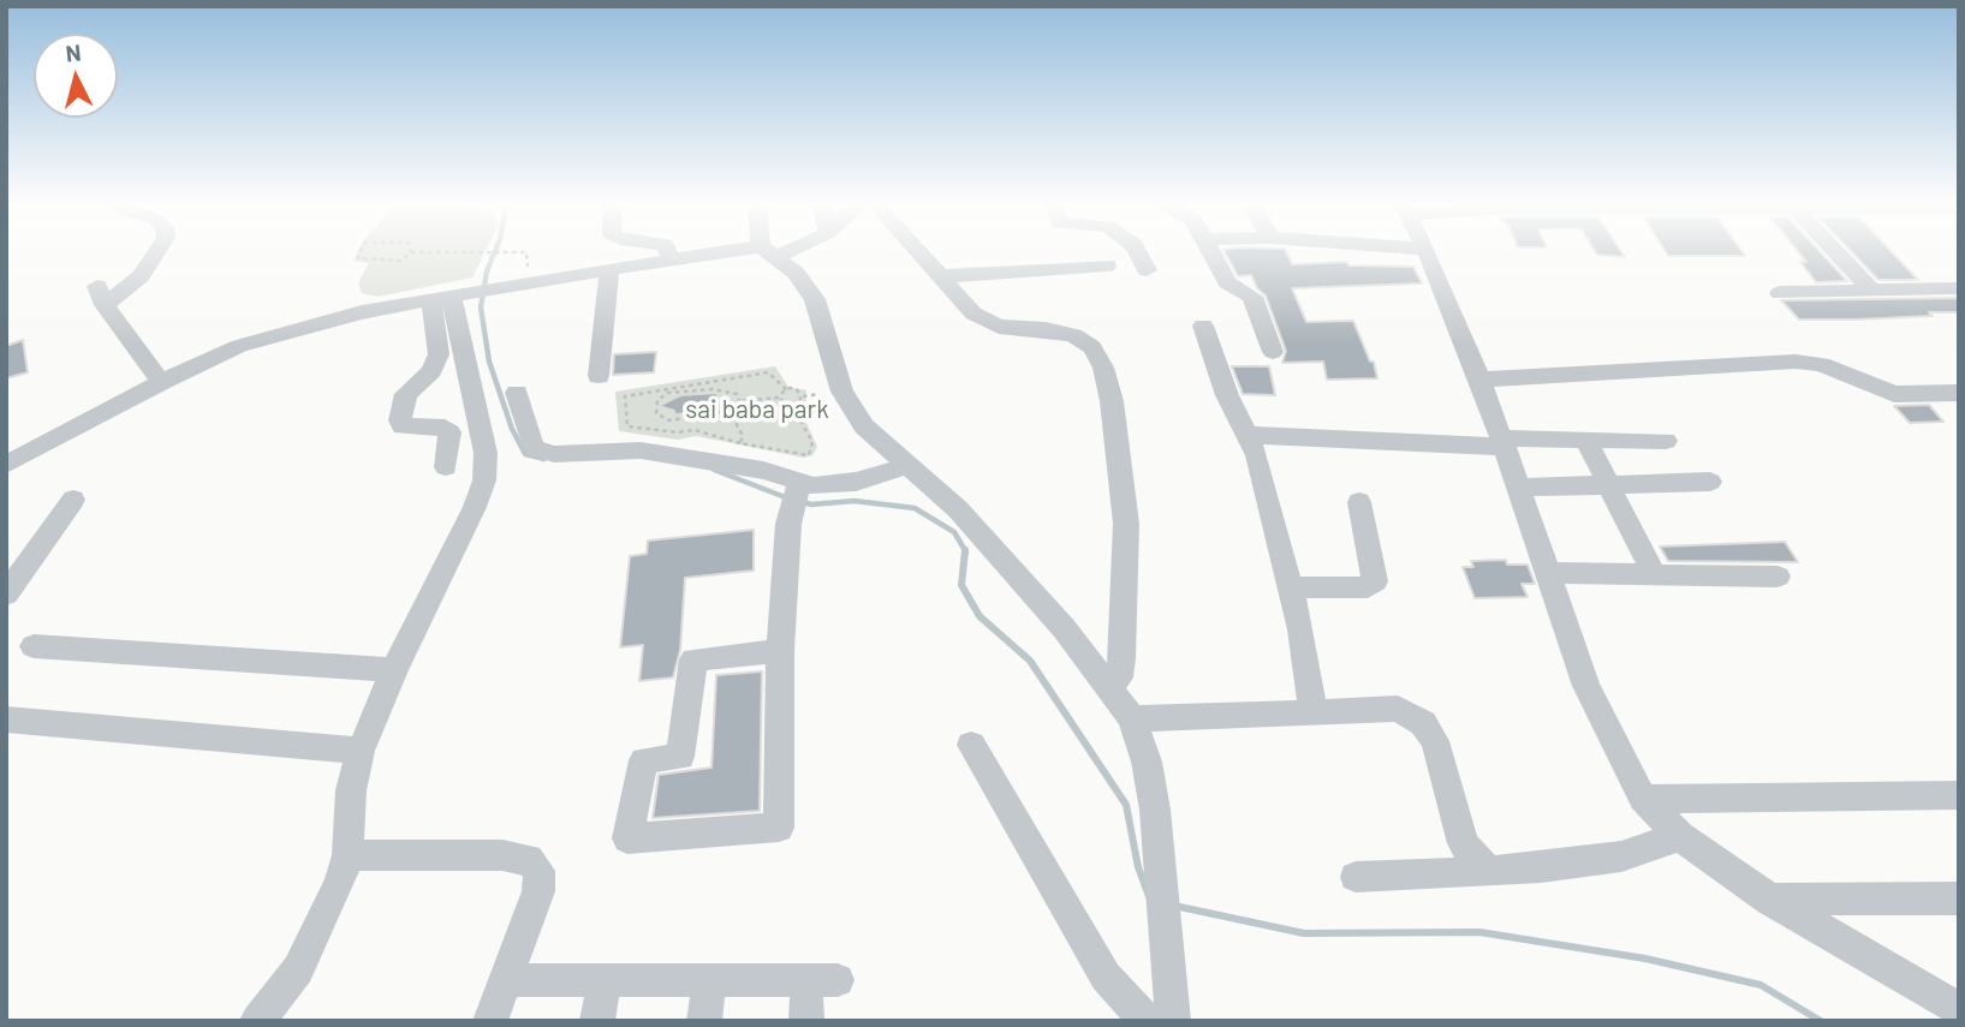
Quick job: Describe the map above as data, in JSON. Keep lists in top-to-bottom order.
{
  "parks": ["sai baba park"],
  "north": "top"
}
